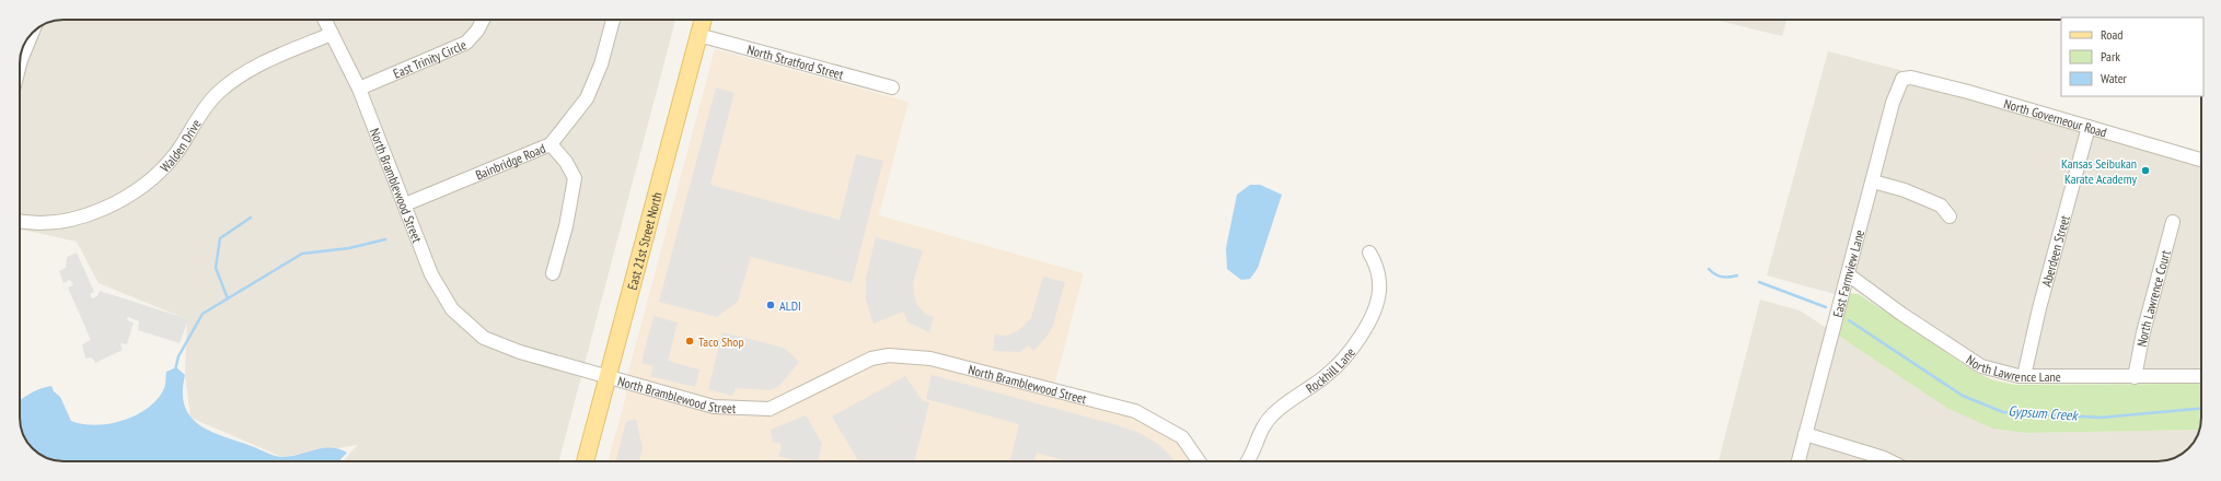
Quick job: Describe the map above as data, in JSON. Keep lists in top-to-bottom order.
{
  "streets": {
    "main road": ["East 21st Street North"],
    "street": [
      "East Trinity Circle",
      "North Stratford Street",
      "North Governeour Road",
      "Walden Drive",
      "Bainbridge Road",
      "North Bramblewood Street",
      "Aberdeen Street",
      "East Farmview Lane",
      "North Lawrence Court",
      "North Lawrence Lane",
      "Rockhill Lane"
    ]
  },
  "crossings": [
    ["East Trinity Circle", "North Bramblewood Street"],
    ["North Stratford Street", "East 21st Street North"],
    ["North Governeour Road", "Aberdeen Street"],
    ["North Governeour Road", "East Farmview Lane"],
    ["Walden Drive", "North Bramblewood Street"],
    ["Bainbridge Road", "North Bramblewood Street"],
    ["North Bramblewood Street", "East 21st Street North"],
    ["Aberdeen Street", "North Lawrence Lane"],
    ["East Farmview Lane", "North Lawrence Lane"],
    ["North Lawrence Court", "North Lawrence Lane"]
  ],
  "water": ["Gypsum Creek"],
  "places": ["Kansas Seibukan Karate Academy", "ALDI", "Taco Shop"],
  "legend": ["Road", "Park", "Water"]
}
